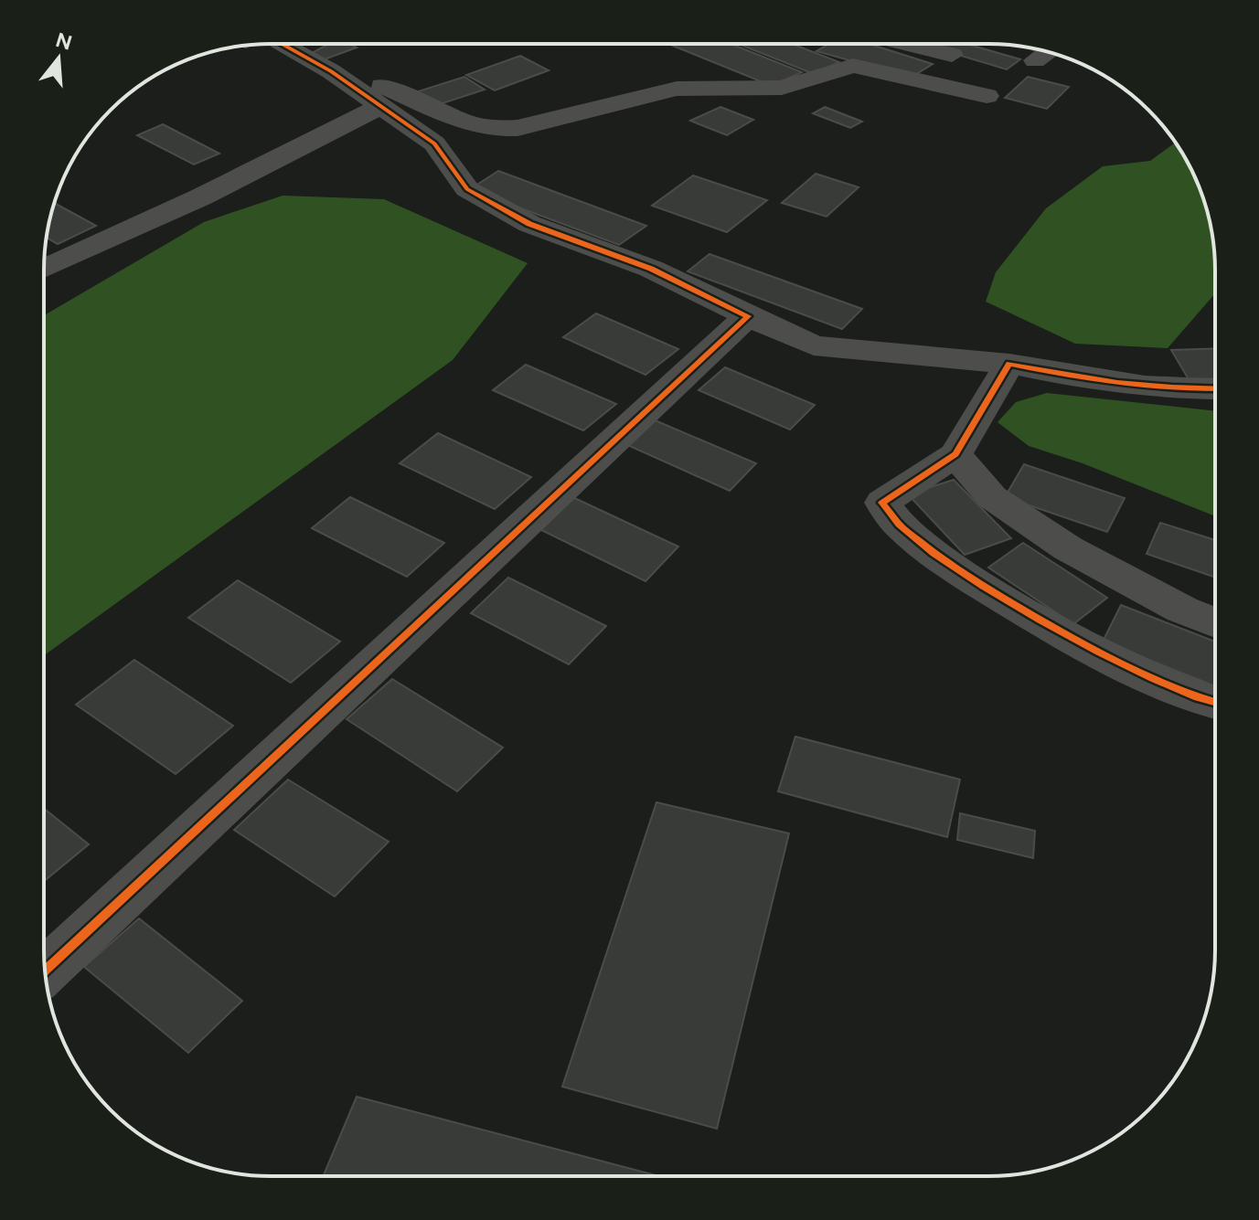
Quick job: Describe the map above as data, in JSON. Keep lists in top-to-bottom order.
{
  "north": "top"
}
